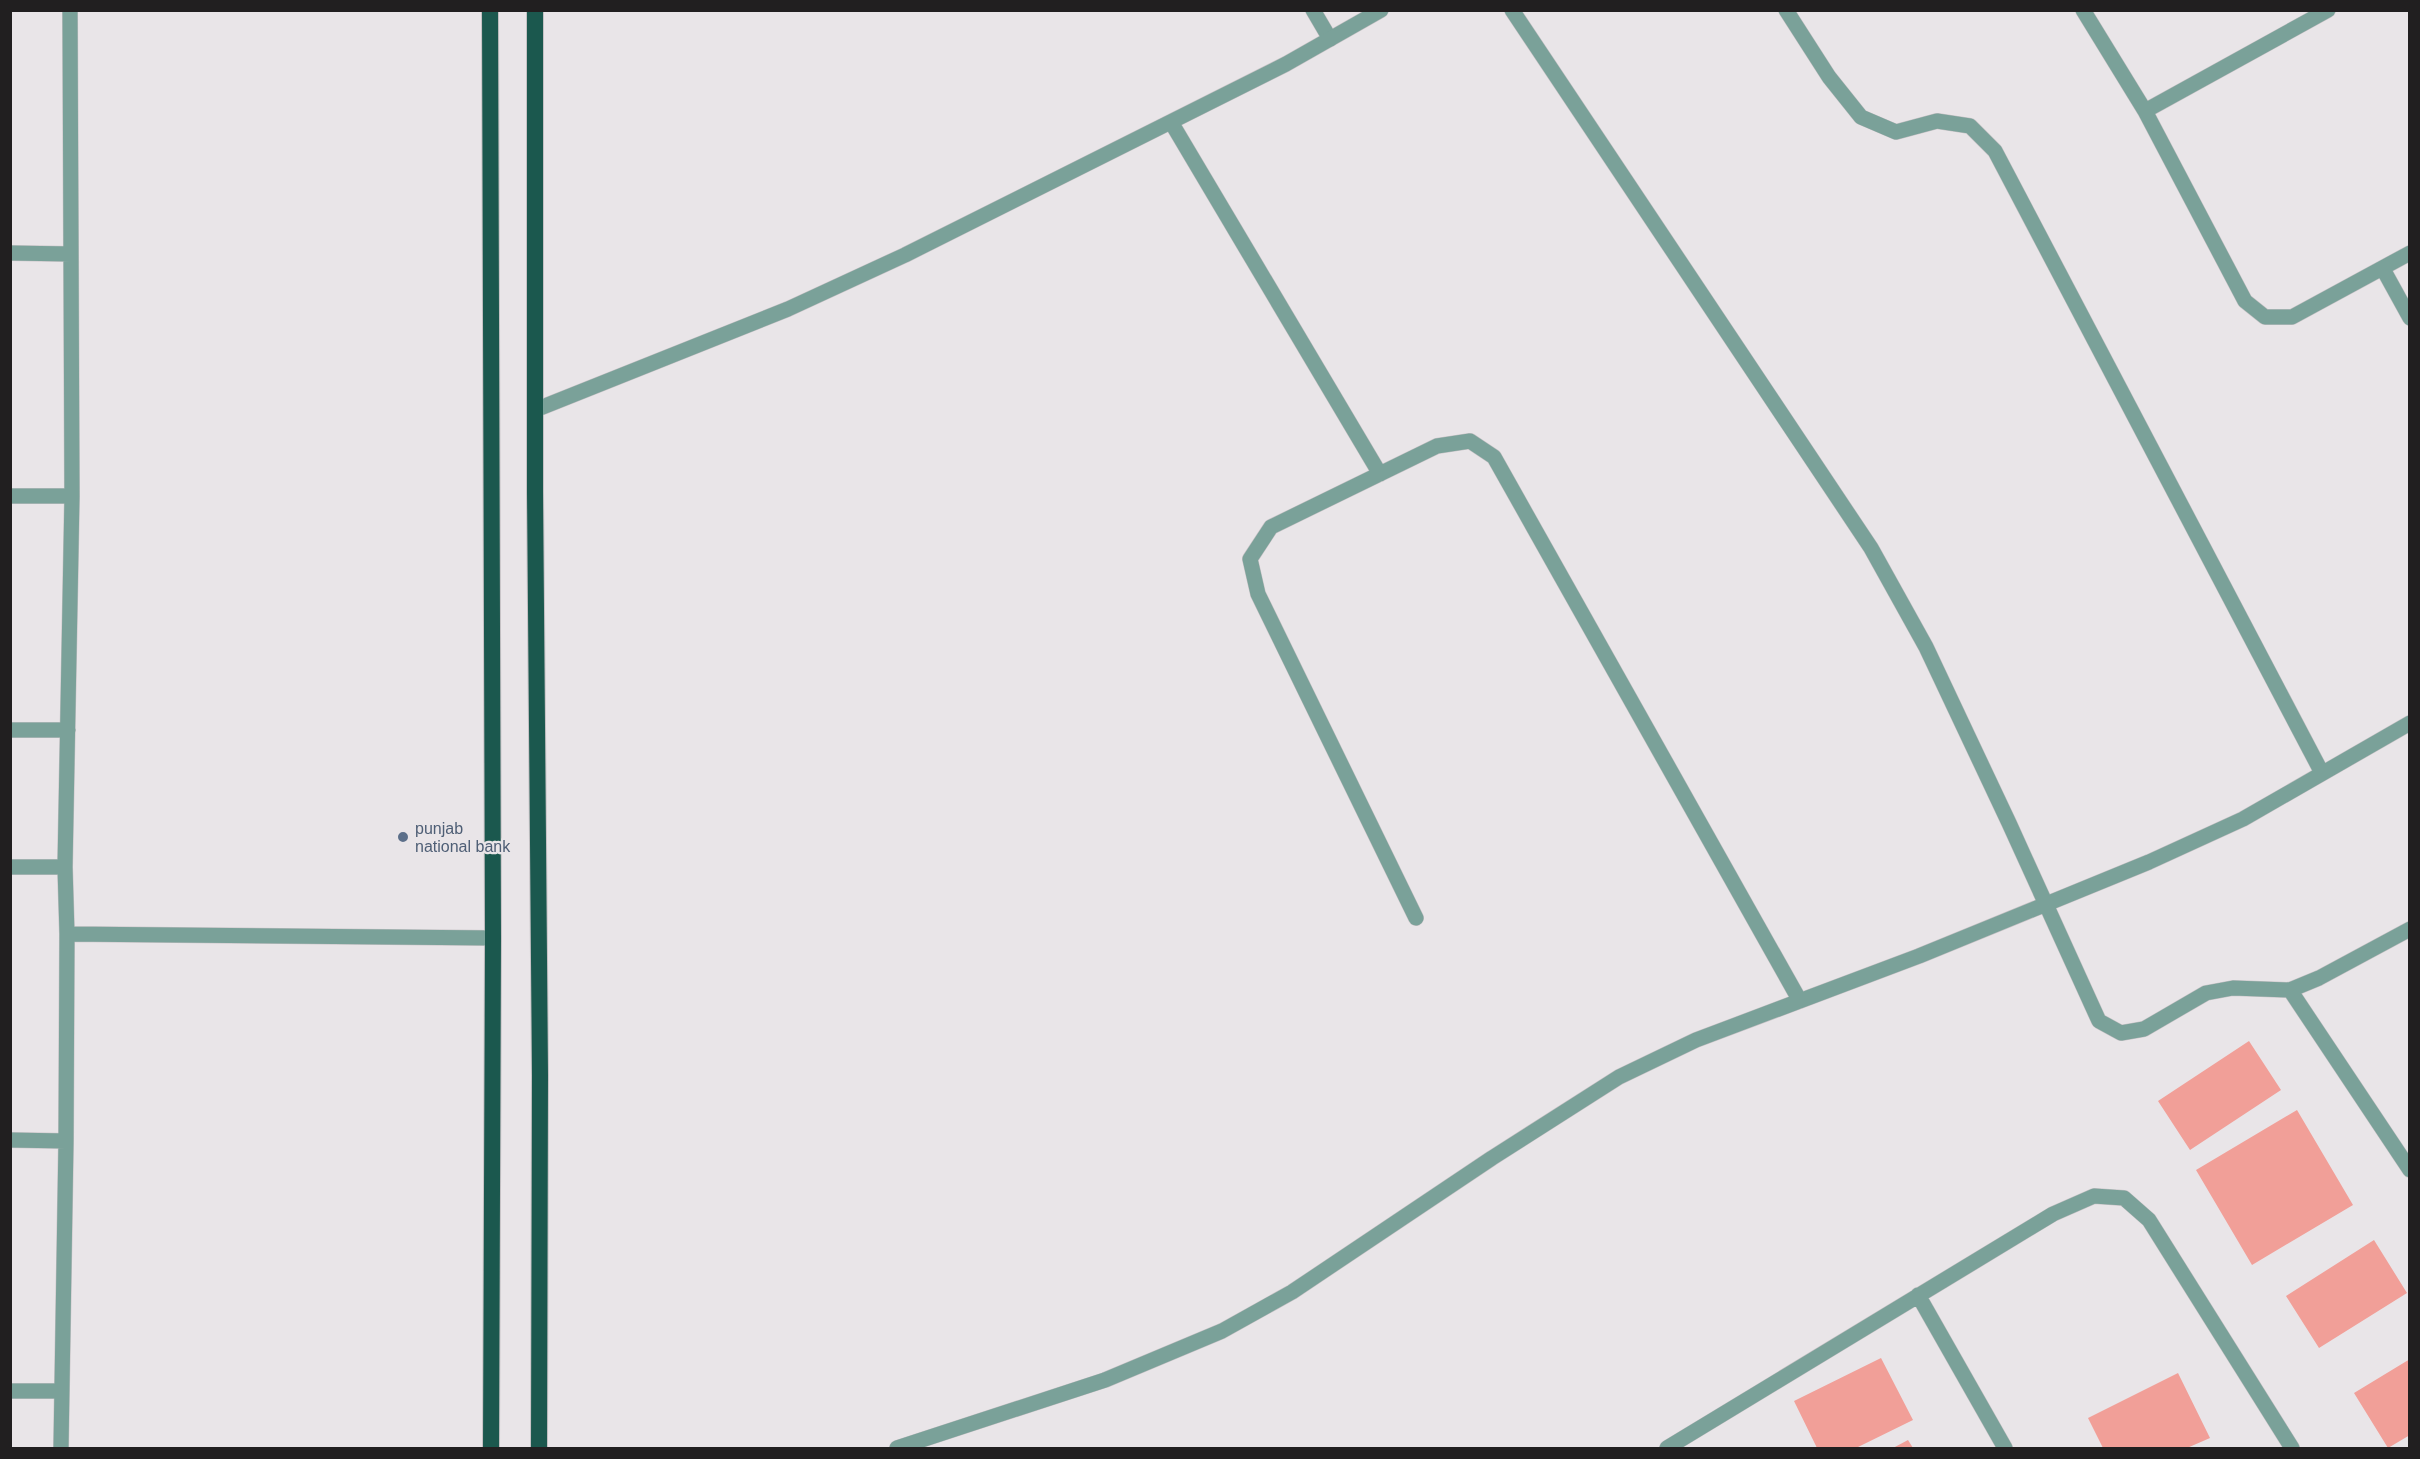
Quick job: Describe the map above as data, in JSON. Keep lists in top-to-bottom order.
{
  "places": ["punjab national bank"]
}
